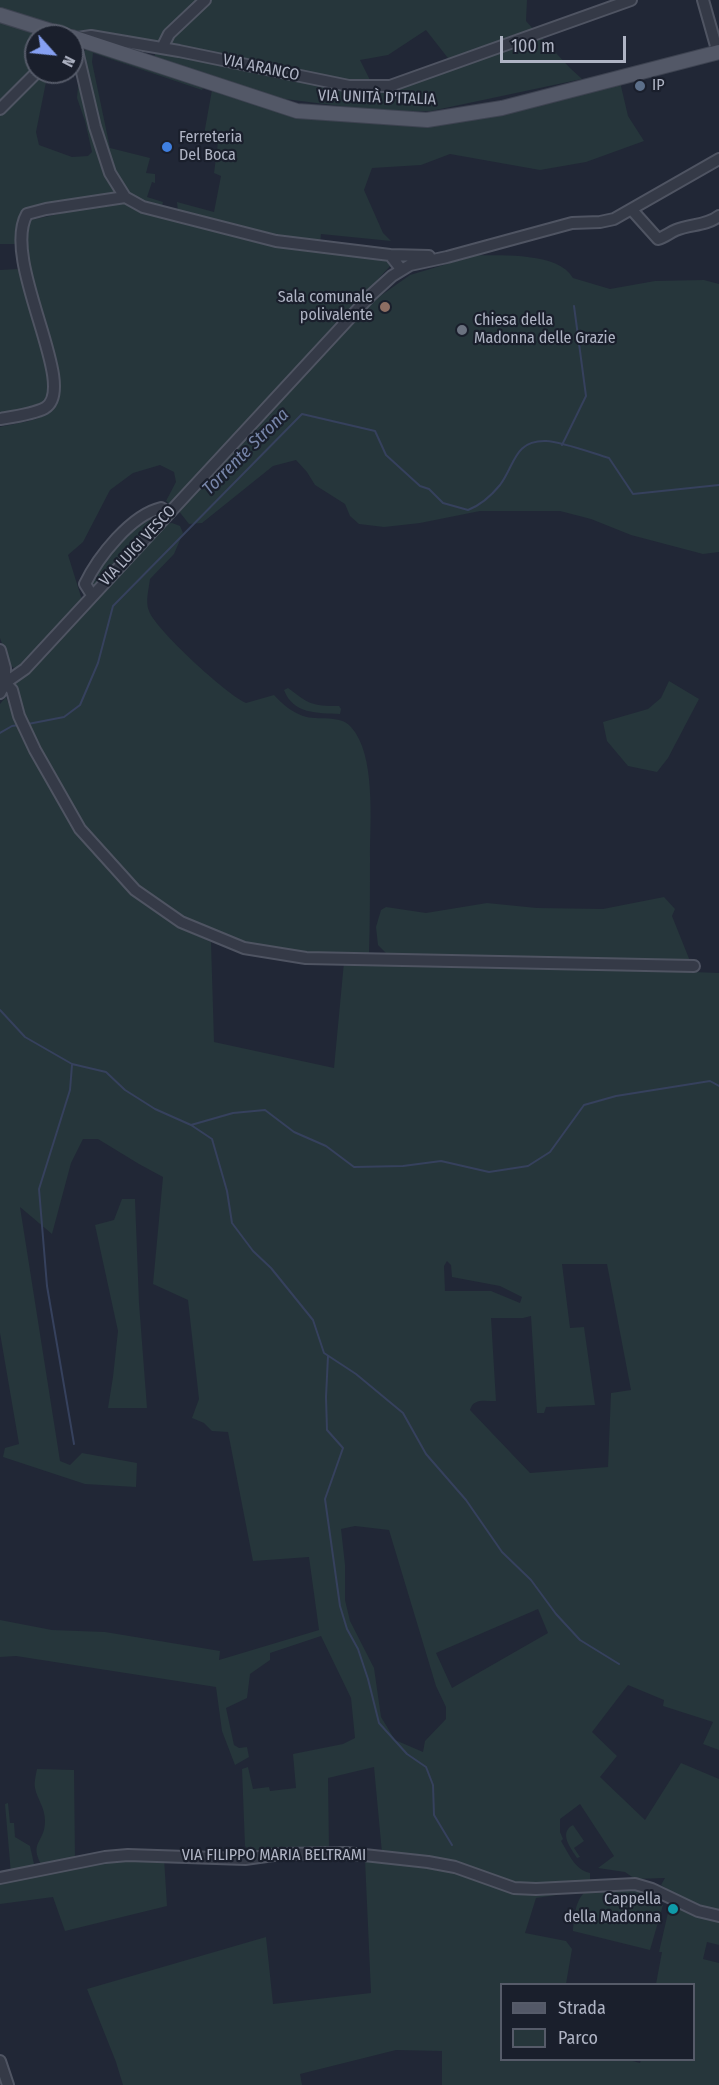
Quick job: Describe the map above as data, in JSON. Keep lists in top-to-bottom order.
{
  "streets": {
    "main road": ["VIA UNITÀ D'ITALIA"],
    "street": ["VIA ARANCO", "VIA LUIGI VESCO", "VIA FILIPPO MARIA BELTRAMI"]
  },
  "water": ["Torrente Strona"],
  "places": [
    "IP",
    "Ferreteria Del Boca",
    "Sala comunale polivalente",
    "Chiesa della Madonna delle Grazie",
    "Cappella della Madonna"
  ],
  "legend": ["Strada", "Parco"],
  "scale_bar": "100 m",
  "north": "bottom right"
}
